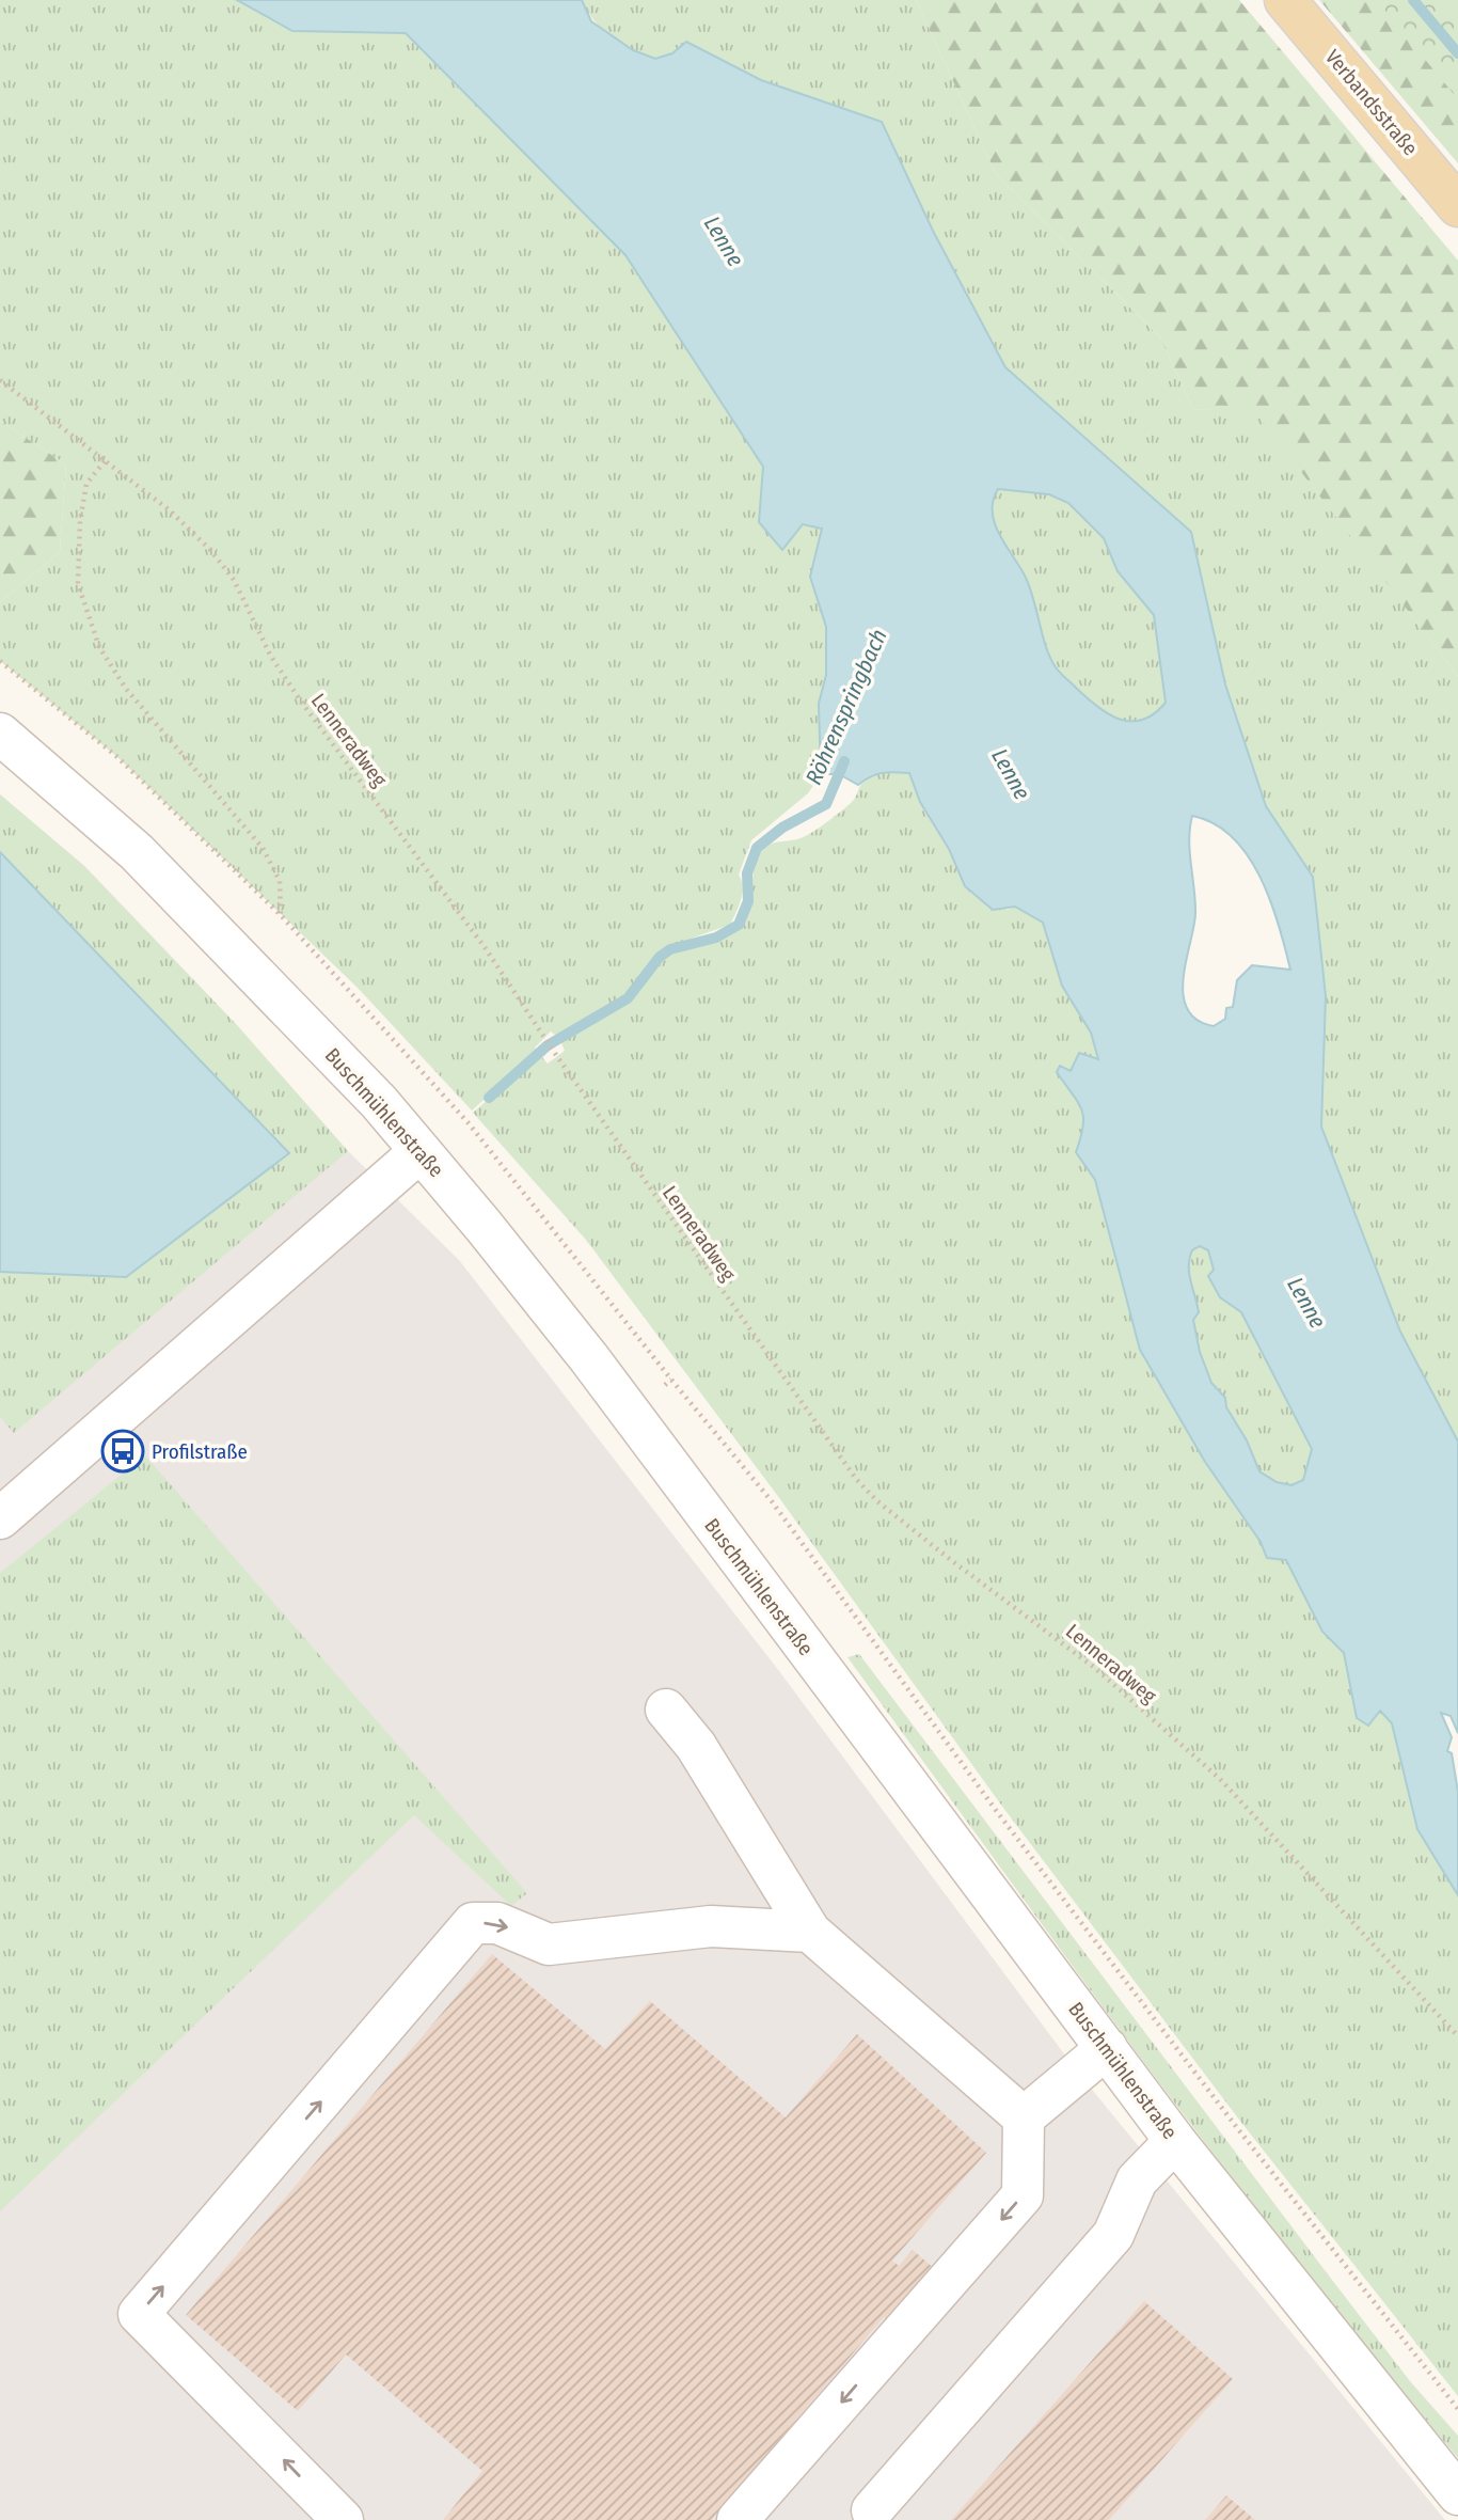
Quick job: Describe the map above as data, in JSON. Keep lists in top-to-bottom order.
{
  "streets": {
    "main road": ["Verbandsstraße"],
    "street": ["Buschmühlenstraße"],
    "path": ["Lenneradweg"]
  },
  "water": ["Lenne", "Röhrenspringbach"],
  "places": {
    "bus stop": ["Profilstraße"]
  }
}
